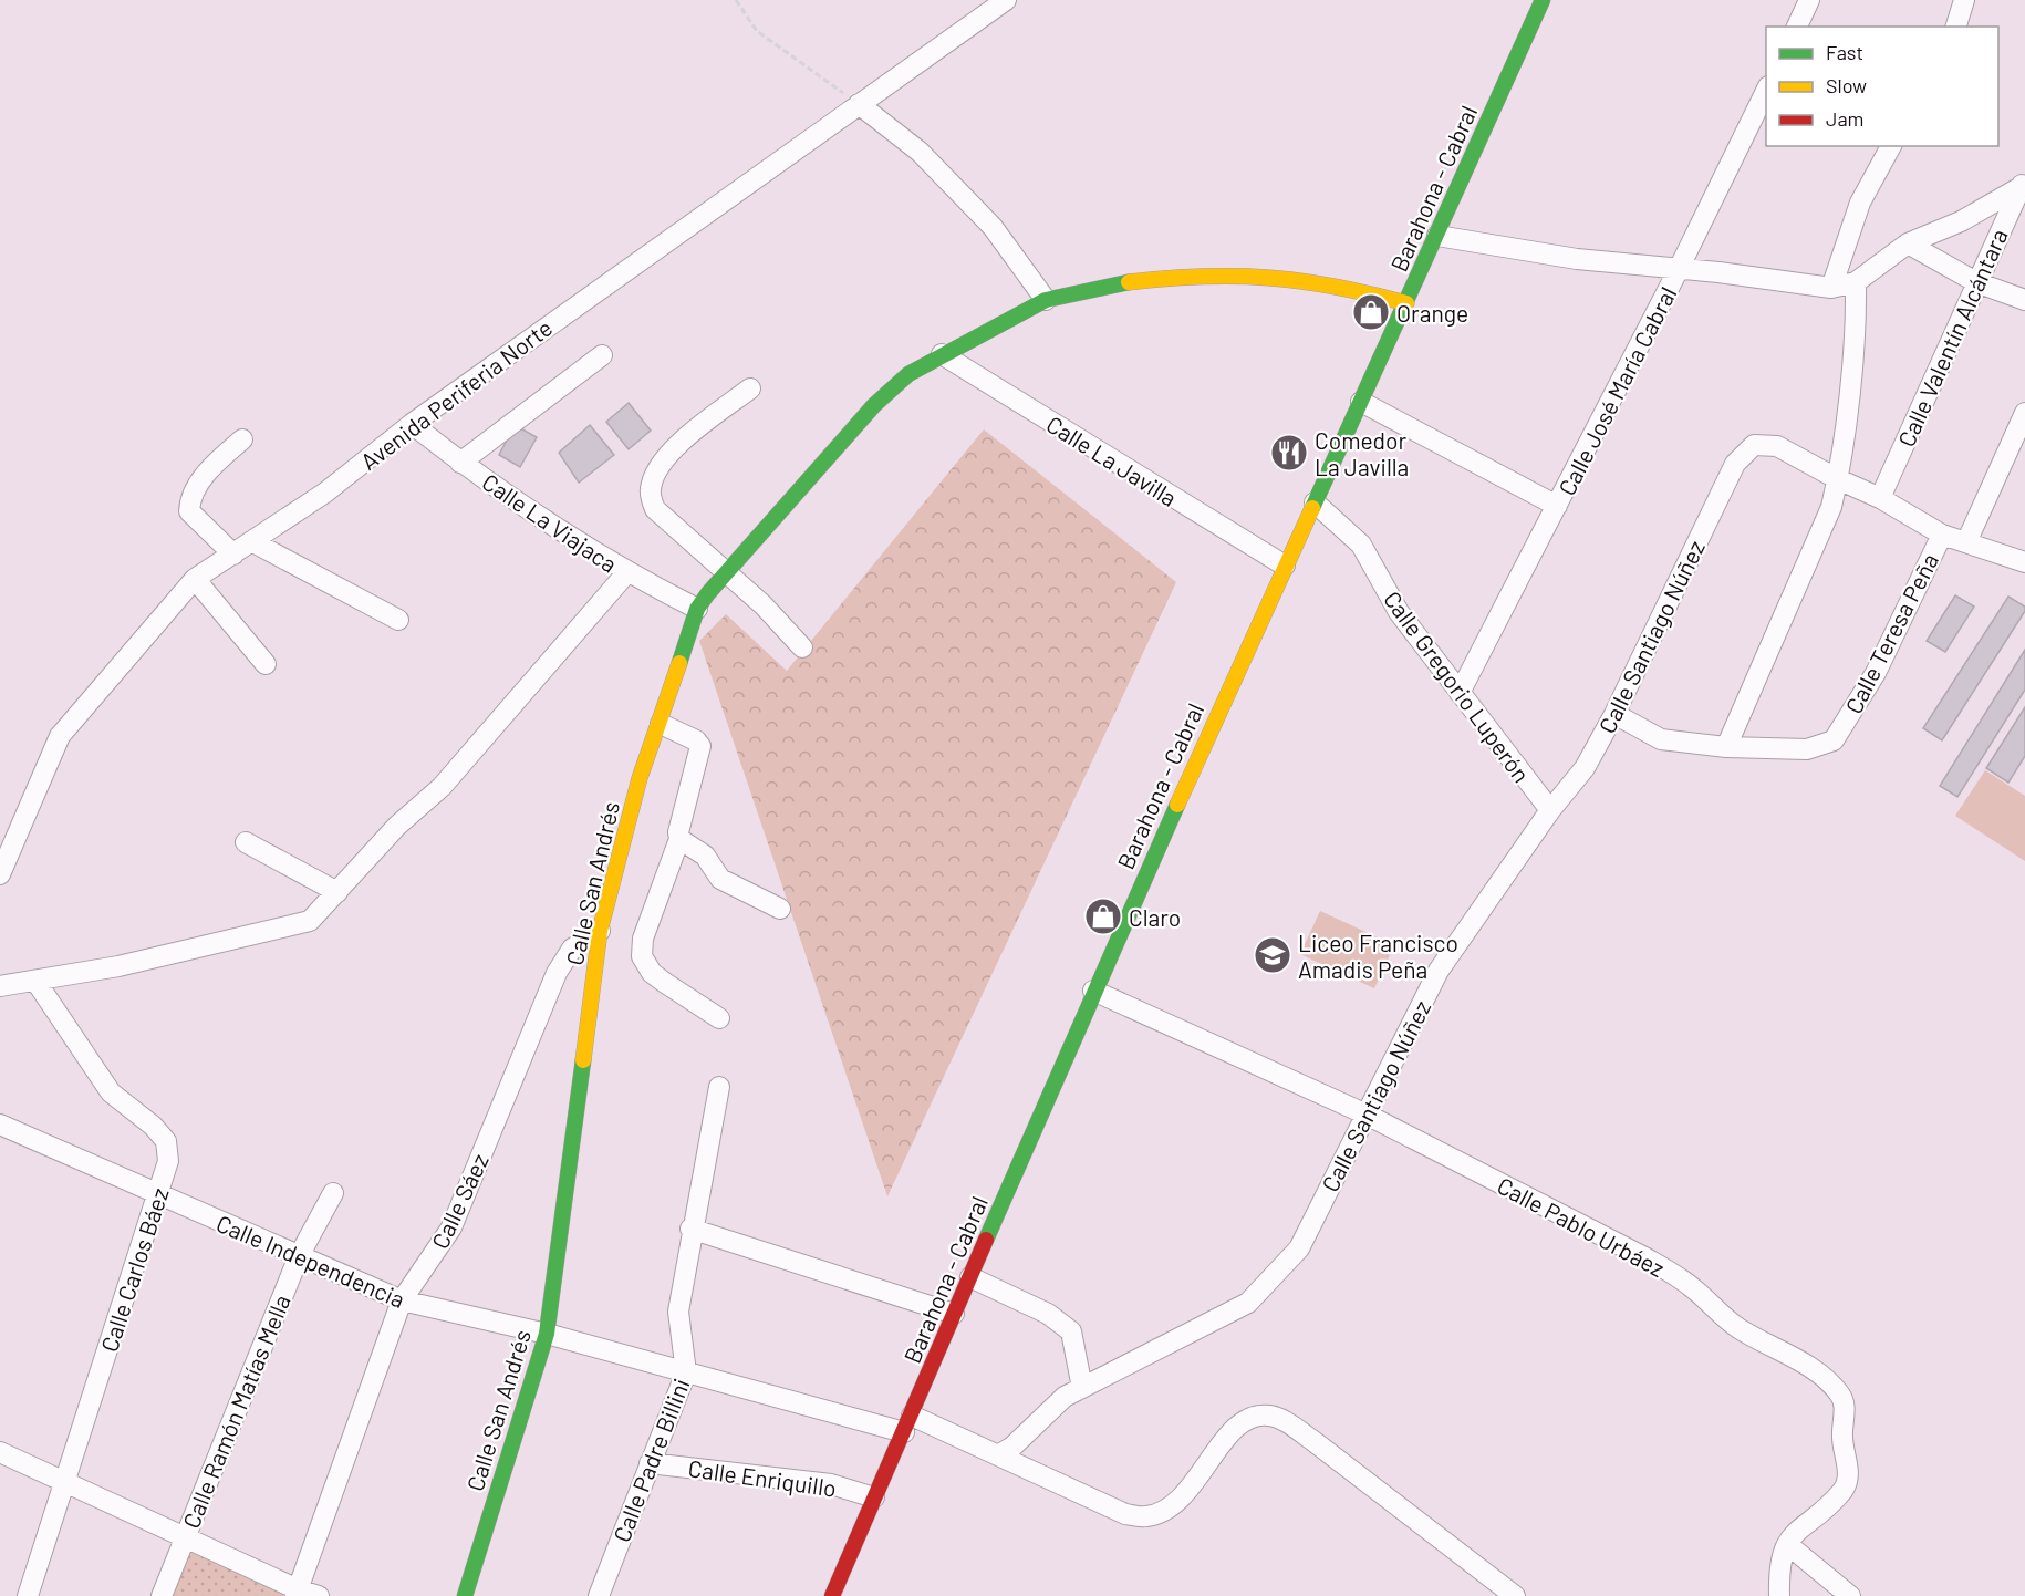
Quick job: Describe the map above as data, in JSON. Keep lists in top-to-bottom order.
{
  "streets": {
    "street": [
      "Barahona - Cabral",
      "Calle Valentín Alcántara",
      "Calle José María Cabral",
      "Avenida Periferia Norte",
      "Calle La Javilla",
      "Calle La Viajaca",
      "Calle Teresa Peña",
      "Calle Santiago Núñez",
      "Calle Gregorio Luperón",
      "Calle San Andrés",
      "Calle Sáez",
      "Calle Pablo Urbáez",
      "Calle Independencia",
      "Calle Carlos Báez",
      "Calle Ramón Matías Mella",
      "Calle Padre Billini",
      "Calle Enriquillo"
    ]
  },
  "crossings": [
    ["Barahona - Cabral", "Calle La Javilla"],
    ["Barahona - Cabral", "Calle Gregorio Luperón"],
    ["Barahona - Cabral", "Calle San Andrés"],
    ["Barahona - Cabral", "Calle Pablo Urbáez"],
    ["Barahona - Cabral", "Calle Independencia"],
    ["Barahona - Cabral", "Calle Enriquillo"],
    ["Calle José María Cabral", "Calle Gregorio Luperón"],
    ["Avenida Periferia Norte", "Calle La Viajaca"],
    ["Calle La Javilla", "Calle San Andrés"],
    ["Calle La Viajaca", "Calle San Andrés"],
    ["Calle Teresa Peña", "Calle Santiago Núñez"],
    ["Calle Santiago Núñez", "Calle Gregorio Luperón"],
    ["Calle Santiago Núñez", "Calle Pablo Urbáez"],
    ["Calle San Andrés", "Calle Sáez"],
    ["Calle San Andrés", "Calle Independencia"],
    ["Calle Sáez", "Calle Independencia"],
    ["Calle Independencia", "Calle Carlos Báez"],
    ["Calle Independencia", "Calle Ramón Matías Mella"],
    ["Calle Independencia", "Calle Padre Billini"],
    ["Calle Padre Billini", "Calle Enriquillo"]
  ],
  "places": {
    "shop": ["Orange", "Claro"],
    "restaurant": ["Comedor La Javilla"],
    "school or university": ["Liceo Francisco Amadis Peña"]
  },
  "legend": ["Fast", "Slow", "Jam"]
}
